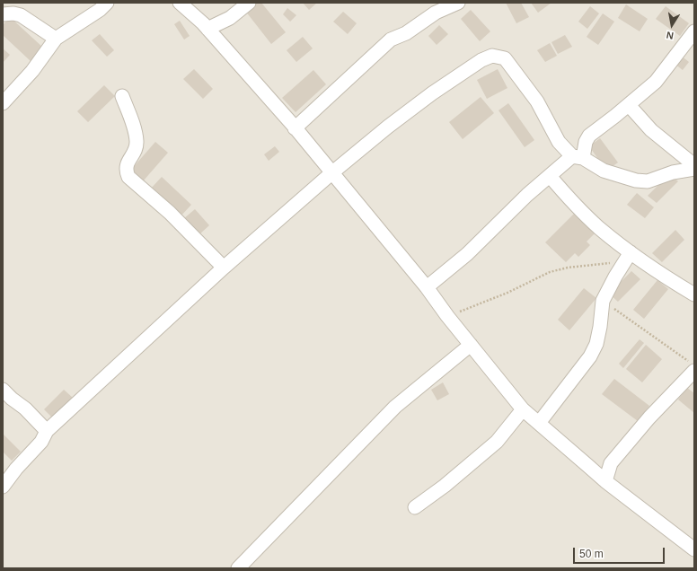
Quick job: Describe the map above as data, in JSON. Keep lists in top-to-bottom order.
{
  "scale_bar": "50 m",
  "north": "bottom"
}
